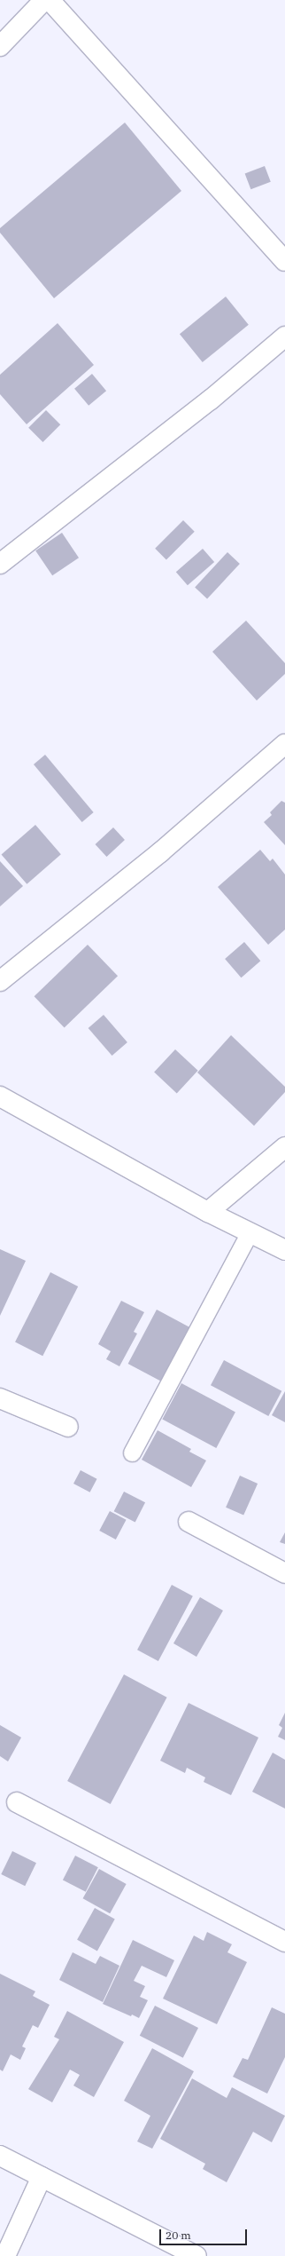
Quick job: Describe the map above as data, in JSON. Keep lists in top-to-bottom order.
{
  "scale_bar": "20 m"
}
